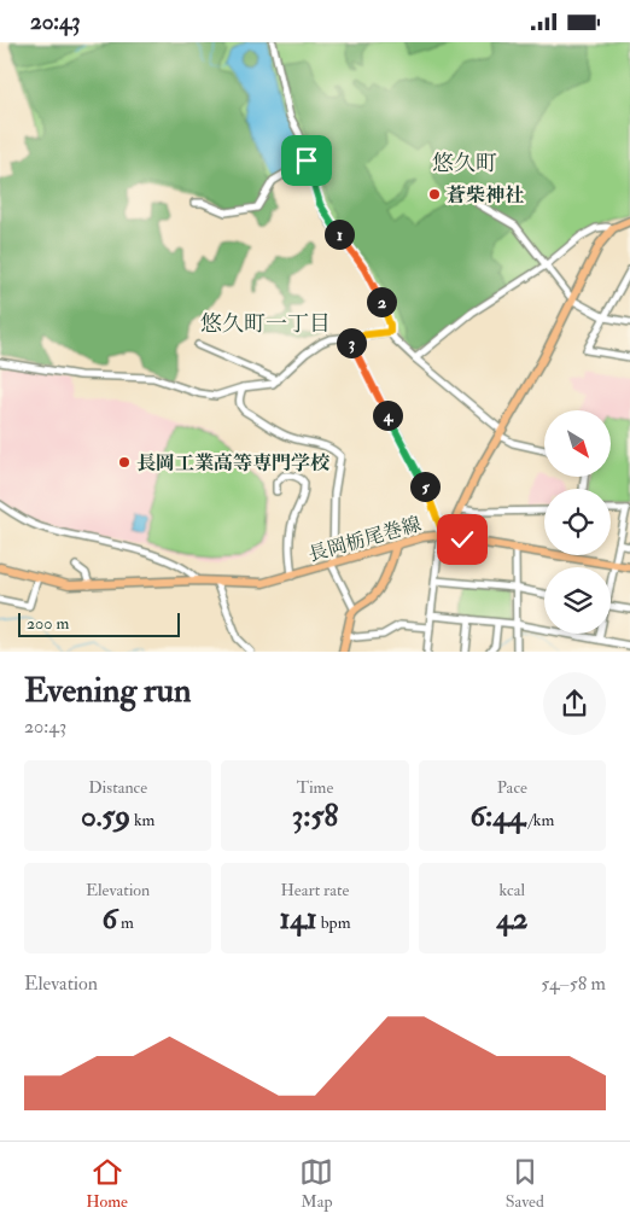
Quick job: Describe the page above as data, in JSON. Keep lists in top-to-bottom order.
{
  "streets": {
    "main road": ["長岡栃尾巻線"]
  },
  "districts": ["悠久町", "悠久町一丁目"],
  "places": ["蒼柴神社", "長岡工業高等専門学校"],
  "scale_bar": "200 m",
  "north": "bottom right",
  "page": {
    "status": "20:43",
    "pins": [
      "1",
      "2",
      "3",
      "4",
      "5"
    ],
    "scale": "200 m",
    "heading": ["Evening run", "20:43"],
    "stats": [
      ["Distance", "0.59 km"],
      ["Time", "3:58"],
      ["Pace", "6:44 /km"],
      ["Elevation", "6 m"],
      ["Heart rate", "141 bpm"],
      ["kcal", "42"]
    ],
    "chart": ["Elevation", "54–58 m"],
    "tabs": ["Home", "Map", "Saved"]
  }
}
